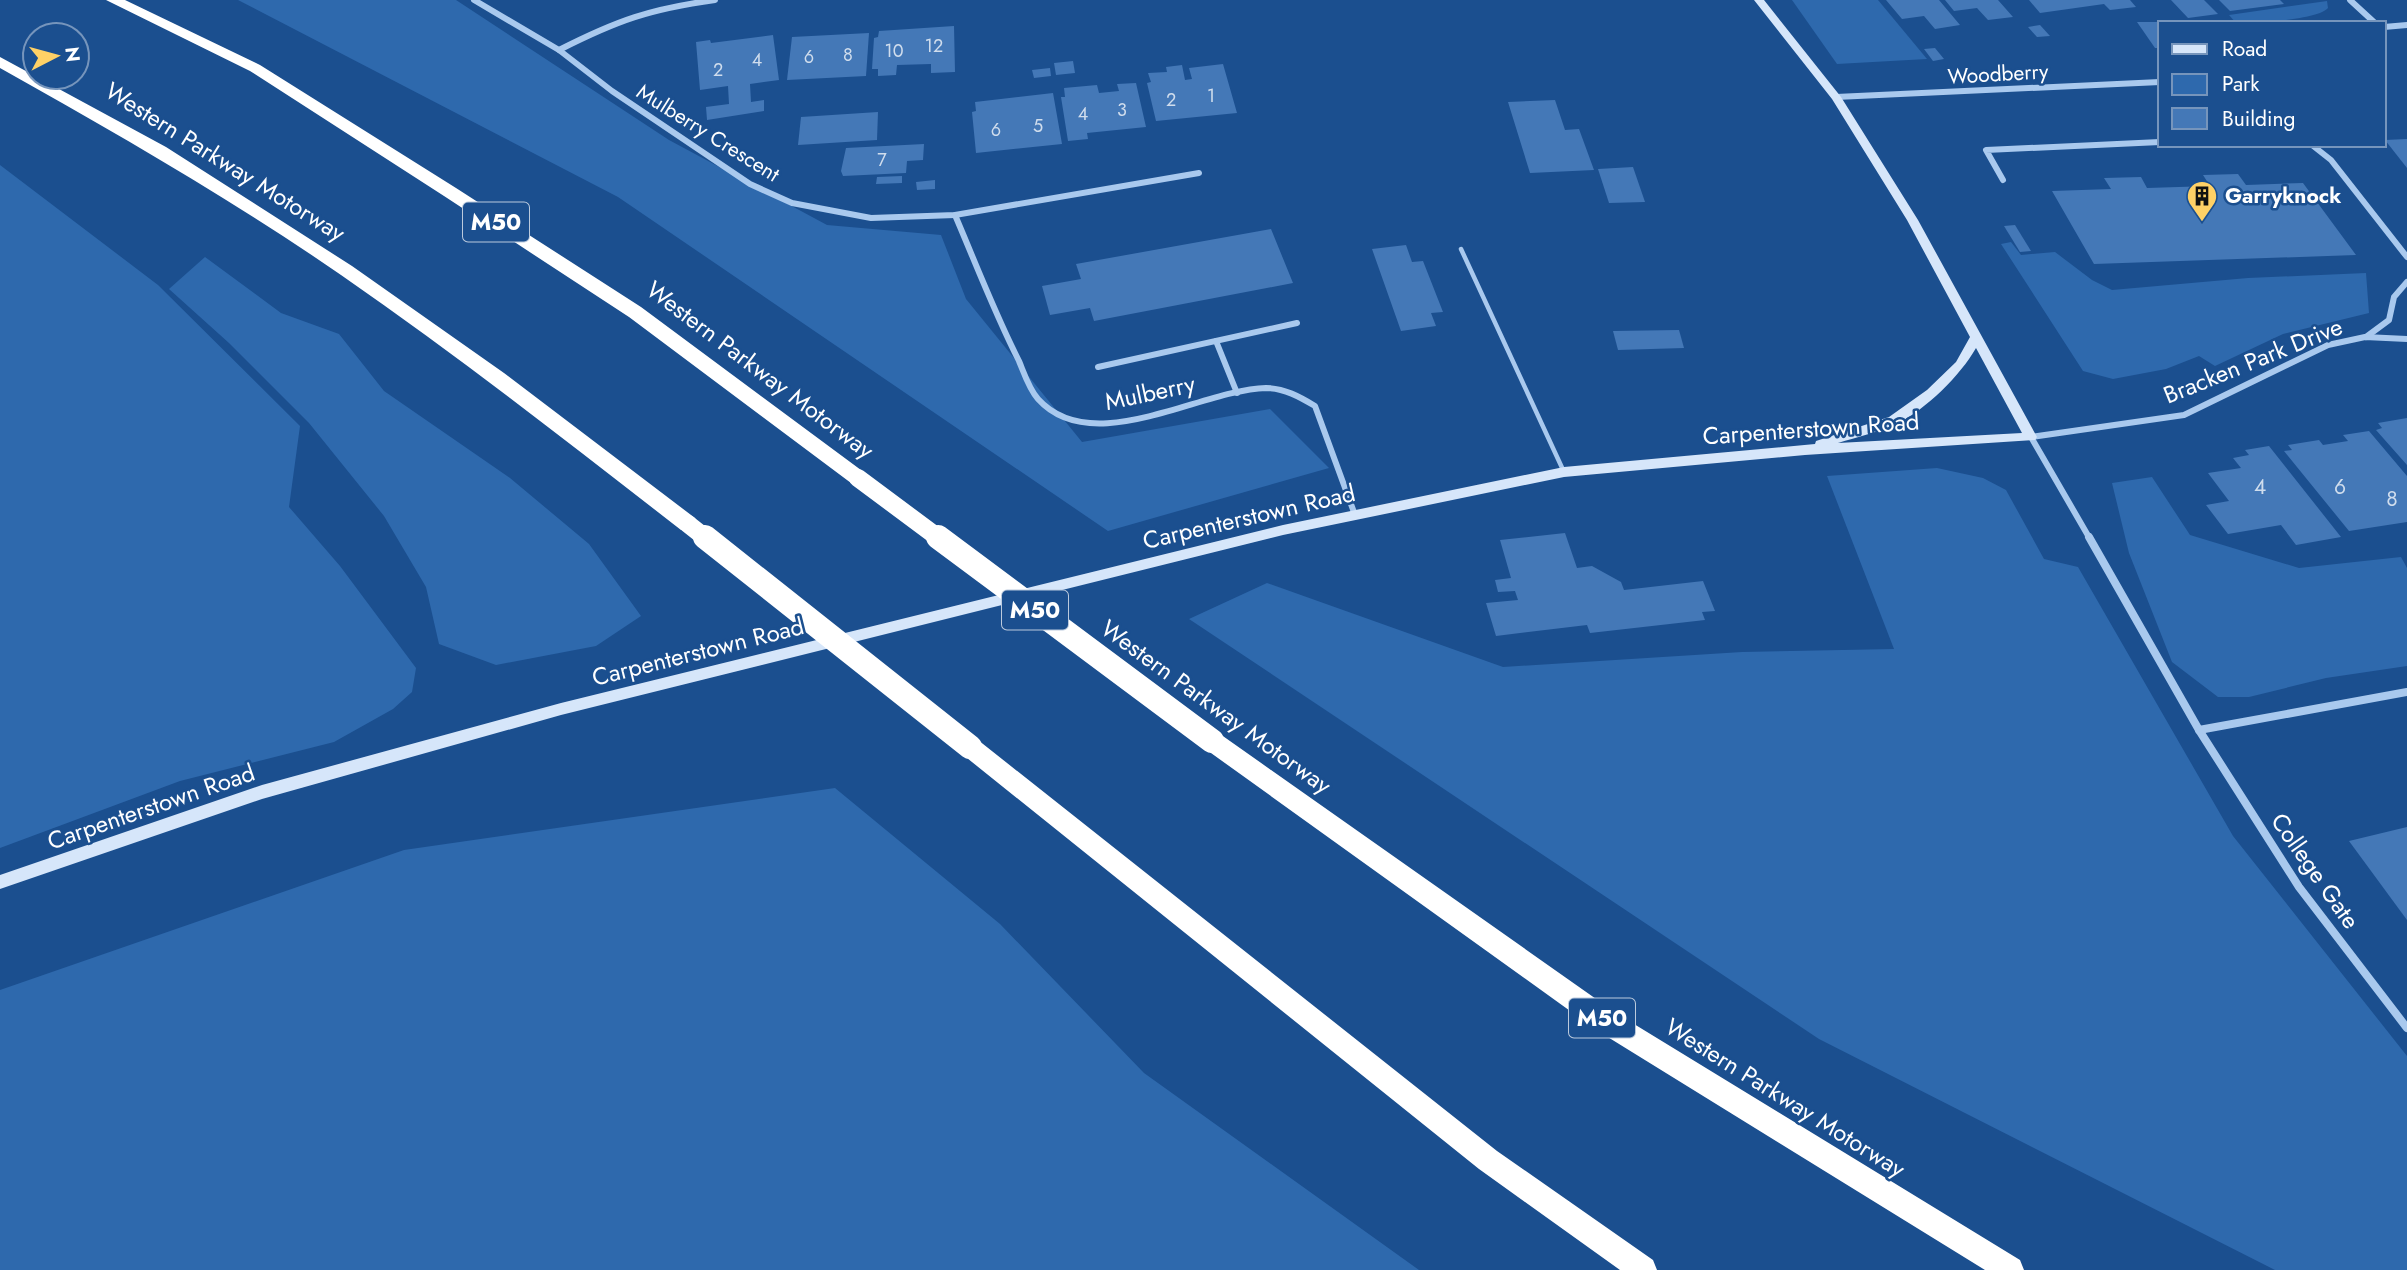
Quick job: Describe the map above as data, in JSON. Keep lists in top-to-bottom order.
{
  "streets": {
    "highway": ["Western Parkway Motorway", "M50"],
    "street": [
      "Woodberry",
      "Mulberry Crescent",
      "Bracken Park Drive",
      "Mulberry",
      "Carpenterstown Road",
      "College Gate"
    ]
  },
  "crossings": [
    ["Mulberry Crescent", "Mulberry"],
    ["Bracken Park Drive", "Carpenterstown Road"],
    ["Bracken Park Drive", "College Gate"],
    ["Mulberry", "Carpenterstown Road"],
    ["Carpenterstown Road", "College Gate"]
  ],
  "places": {
    "building": ["Garryknock"]
  },
  "house_numbers": [
    "12",
    "10",
    "8",
    "6",
    "4",
    "2",
    "1",
    "2",
    "3",
    "4",
    "5",
    "6",
    "7",
    "4",
    "6",
    "8"
  ],
  "legend": ["Road", "Park", "Building"],
  "north": "right"
}
